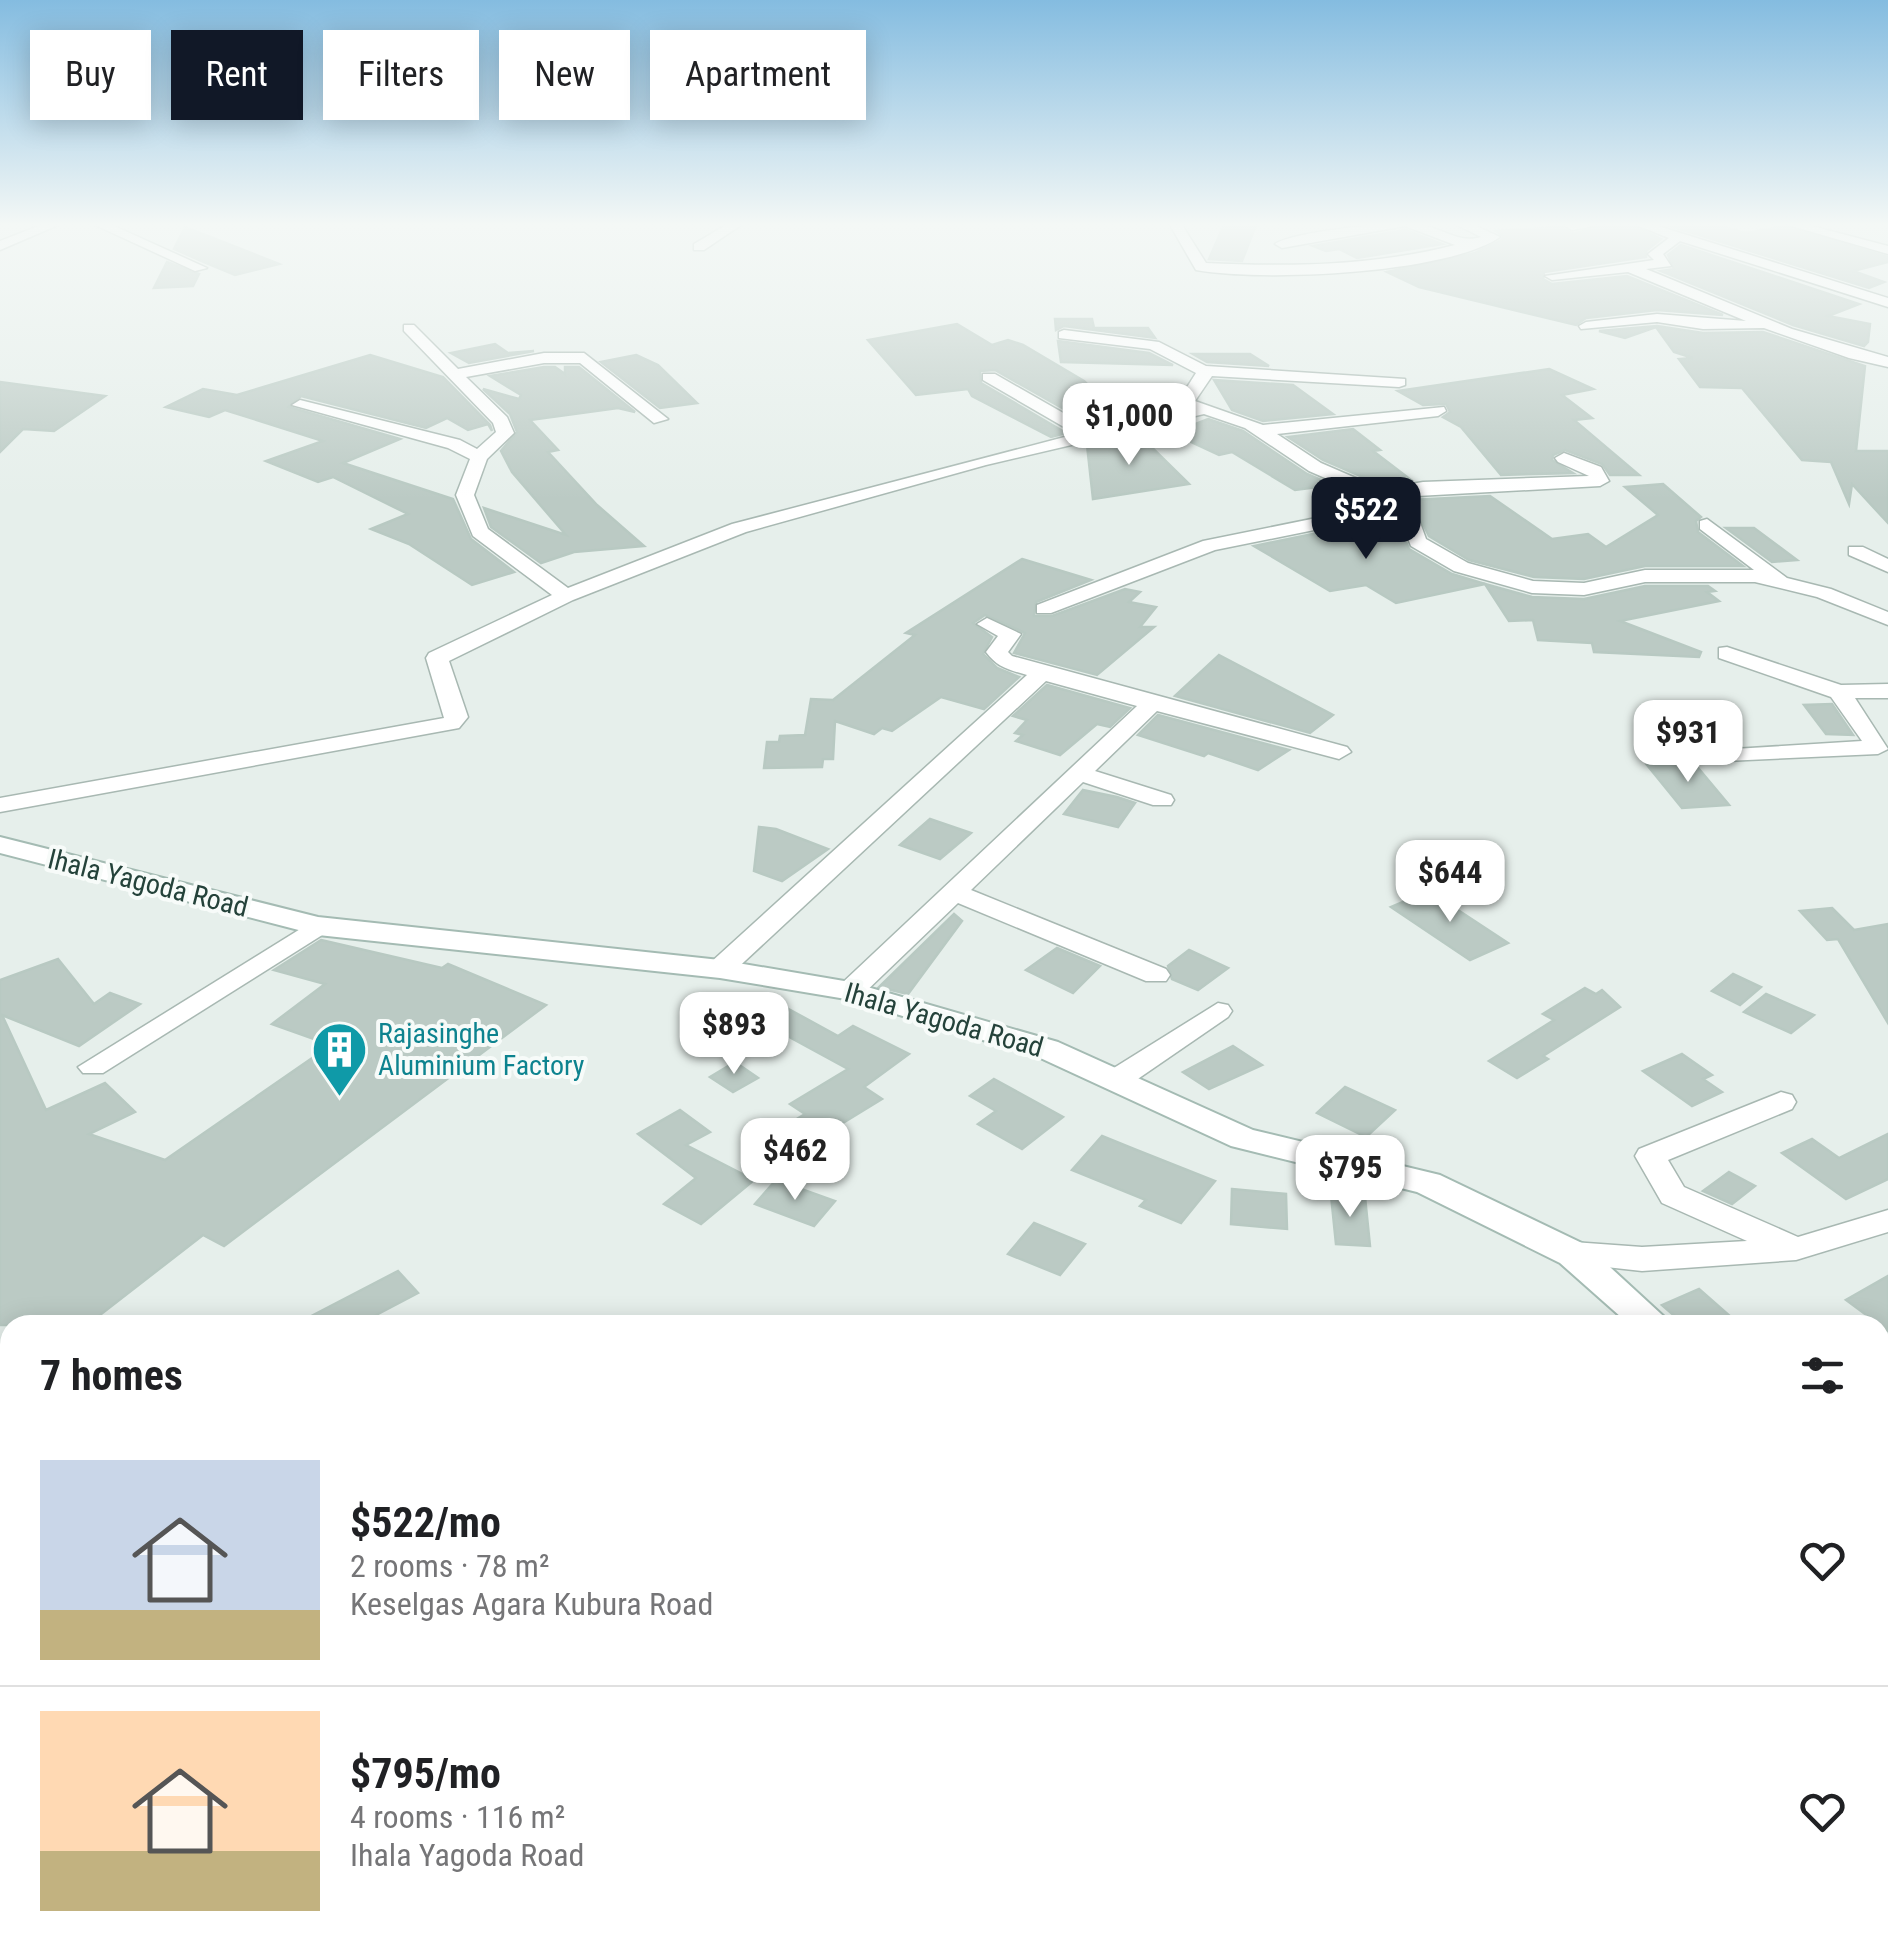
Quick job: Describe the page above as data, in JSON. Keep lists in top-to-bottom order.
{
  "streets": {
    "street": ["Ihala Yagoda Road"]
  },
  "places": {
    "building": ["Rajasinghe Aluminium Factory"]
  },
  "page": {
    "chip": [
      "Buy",
      "Rent",
      "Filters",
      "New",
      "Apartment"
    ],
    "price": [
      "$1,000",
      "$522",
      "$931",
      "$644",
      "$893",
      "$462",
      "$795"
    ],
    "heading": "7 homes",
    "list": [
      {
        "name": "$522/mo",
        "note": "2 rooms · 78 m² · Keselgas Agara Kubura Road"
      },
      {
        "name": "$795/mo",
        "note": "4 rooms · 116 m² · Ihala Yagoda Road"
      }
    ]
  }
}
